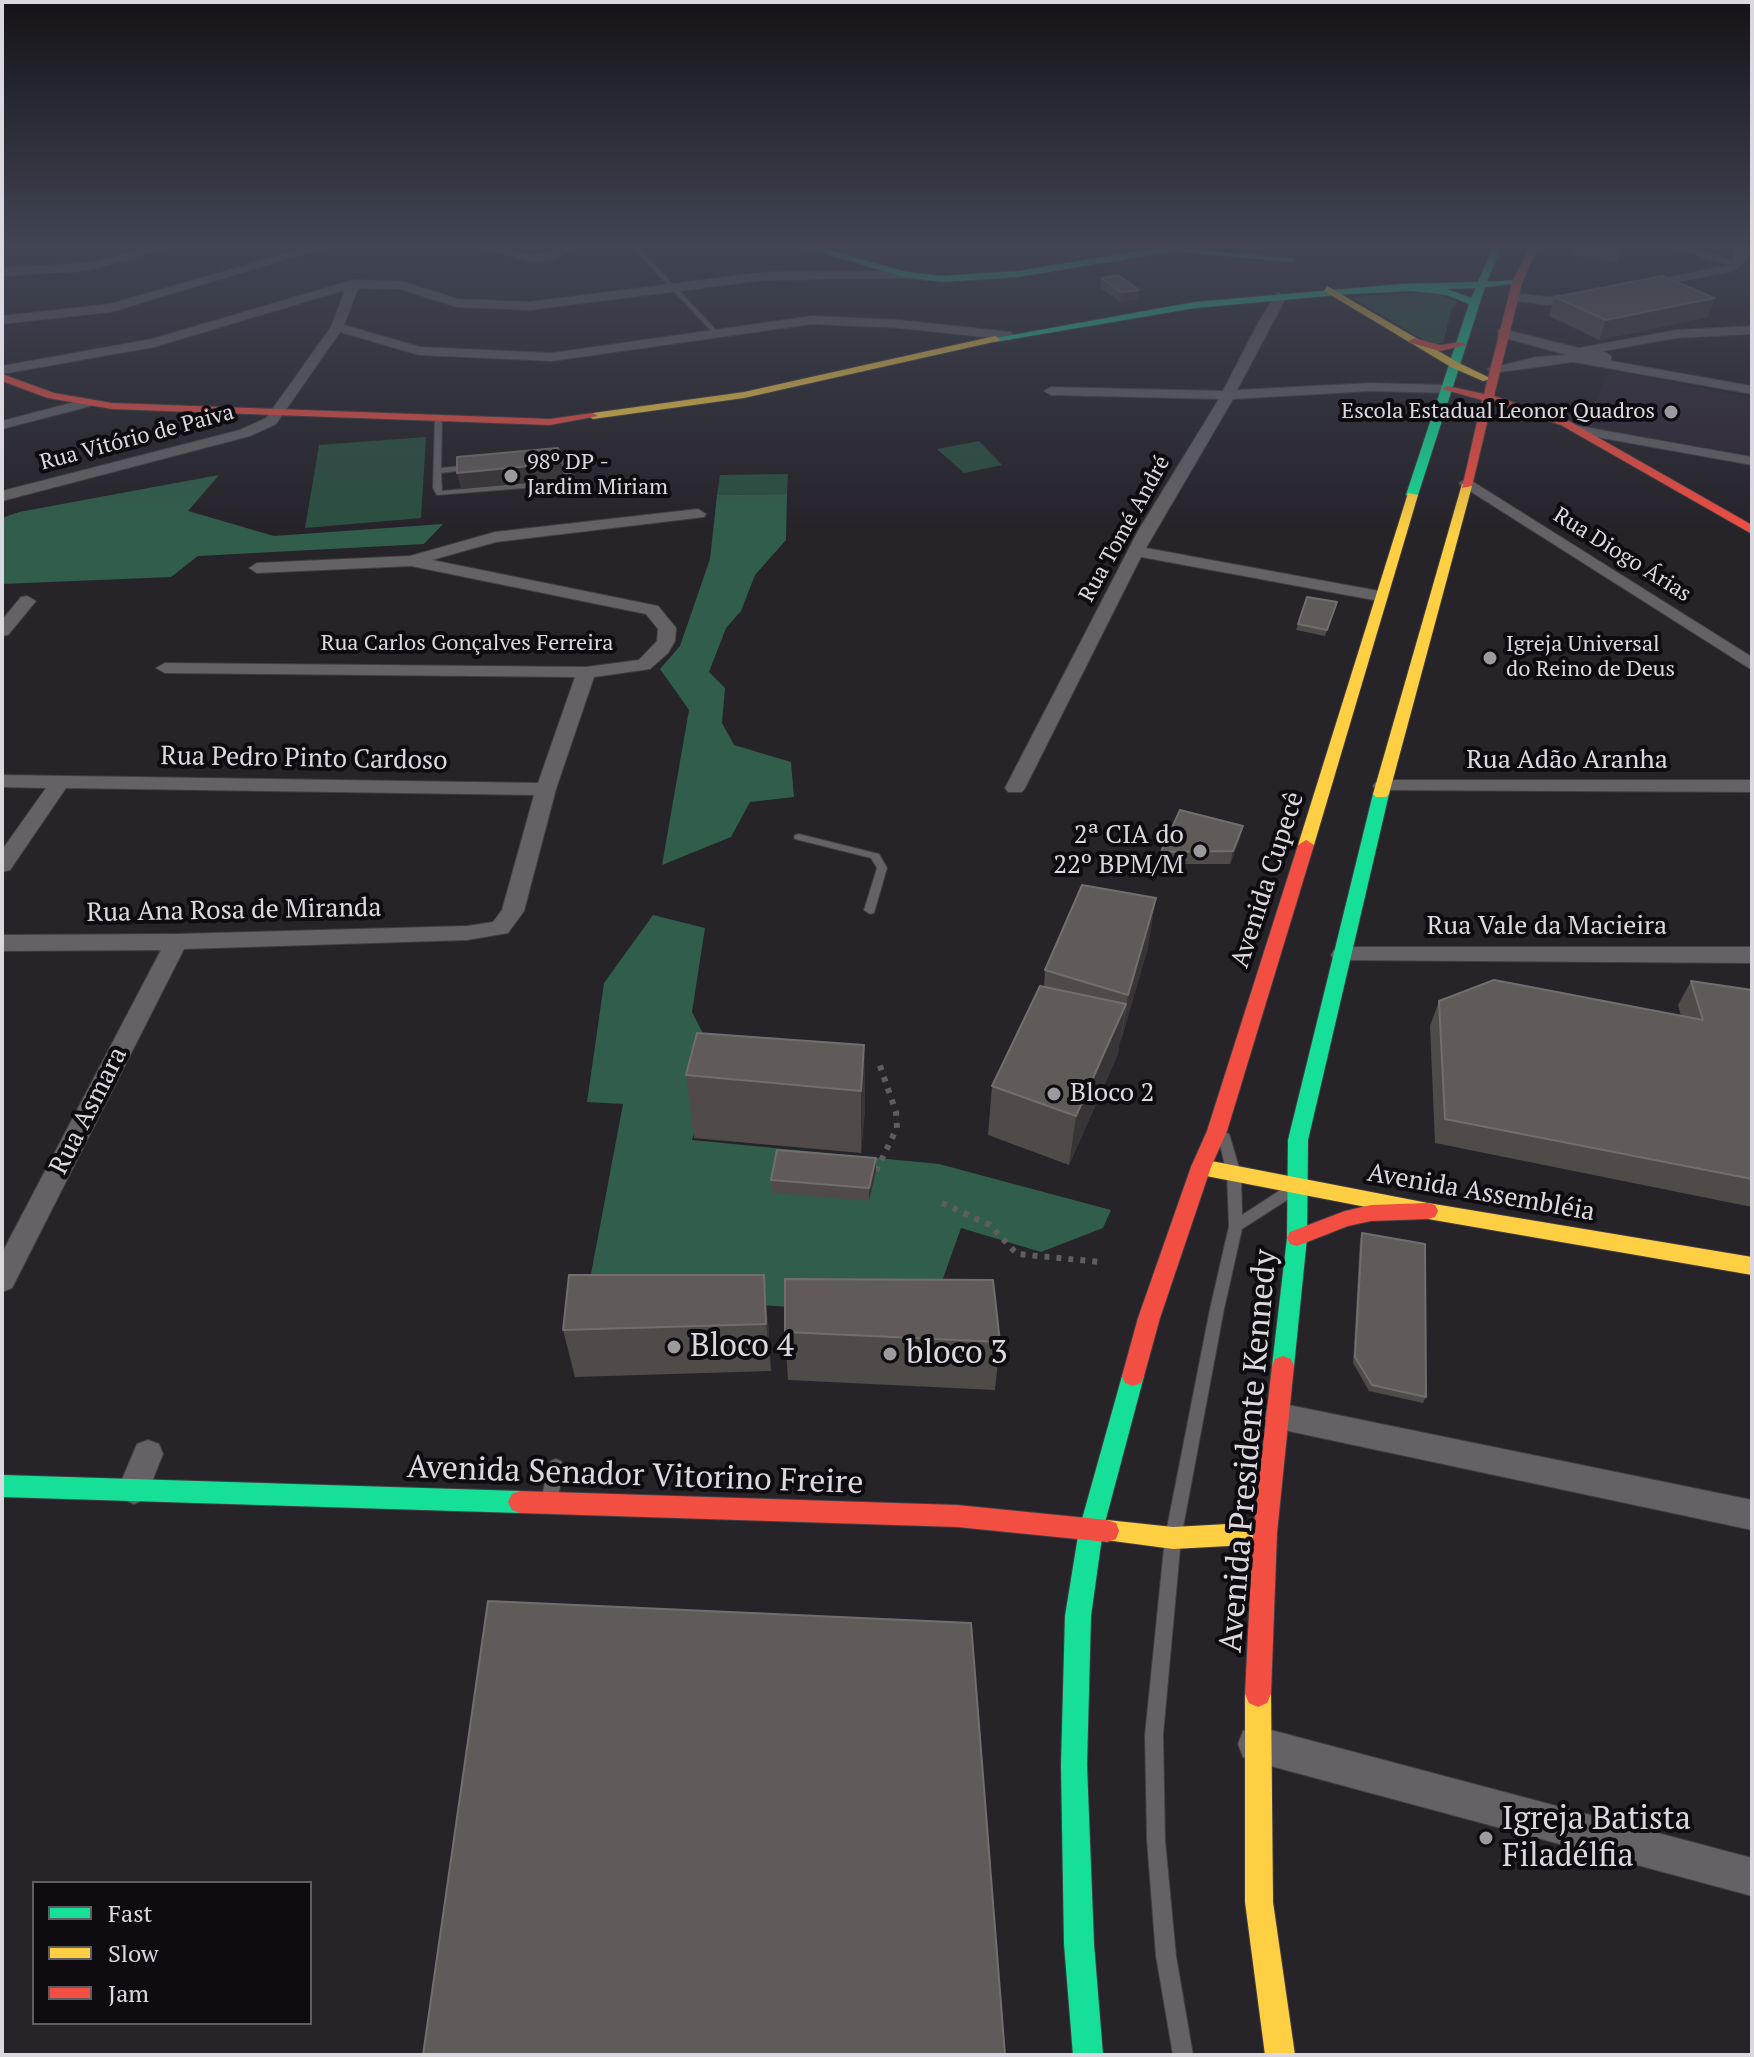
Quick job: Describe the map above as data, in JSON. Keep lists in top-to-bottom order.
{
  "streets": {
    "main road": [
      "Avenida Cupecê",
      "Avenida Assembléia",
      "Avenida Presidente Kennedy",
      "Avenida Senador Vitorino Freire"
    ],
    "street": [
      "Rua Vitório de Paiva",
      "Rua Tomé André",
      "Rua Diogo Árias",
      "Rua Carlos Gonçalves Ferreira",
      "Rua Pedro Pinto Cardoso",
      "Rua Adão Aranha",
      "Rua Ana Rosa de Miranda",
      "Rua Vale da Macieira",
      "Rua Asmara"
    ]
  },
  "crossings": [
    ["Rua Pedro Pinto Cardoso", "Rua Ana Rosa de Miranda"],
    ["Avenida Cupecê", "Avenida Assembléia"],
    ["Avenida Cupecê", "Avenida Senador Vitorino Freire"],
    ["Rua Ana Rosa de Miranda", "Rua Asmara"],
    ["Avenida Assembléia", "Avenida Presidente Kennedy"],
    ["Avenida Presidente Kennedy", "Avenida Senador Vitorino Freire"]
  ],
  "places": [
    "Escola Estadual Leonor Quadros",
    "98º DP - Jardim Miriam",
    "Igreja Universal do Reino de Deus",
    "2ª CIA do 22º BPM/M",
    "Bloco 2",
    "Bloco 4",
    "bloco 3",
    "Igreja Batista Filadélfia"
  ],
  "legend": ["Fast", "Slow", "Jam"]
}
